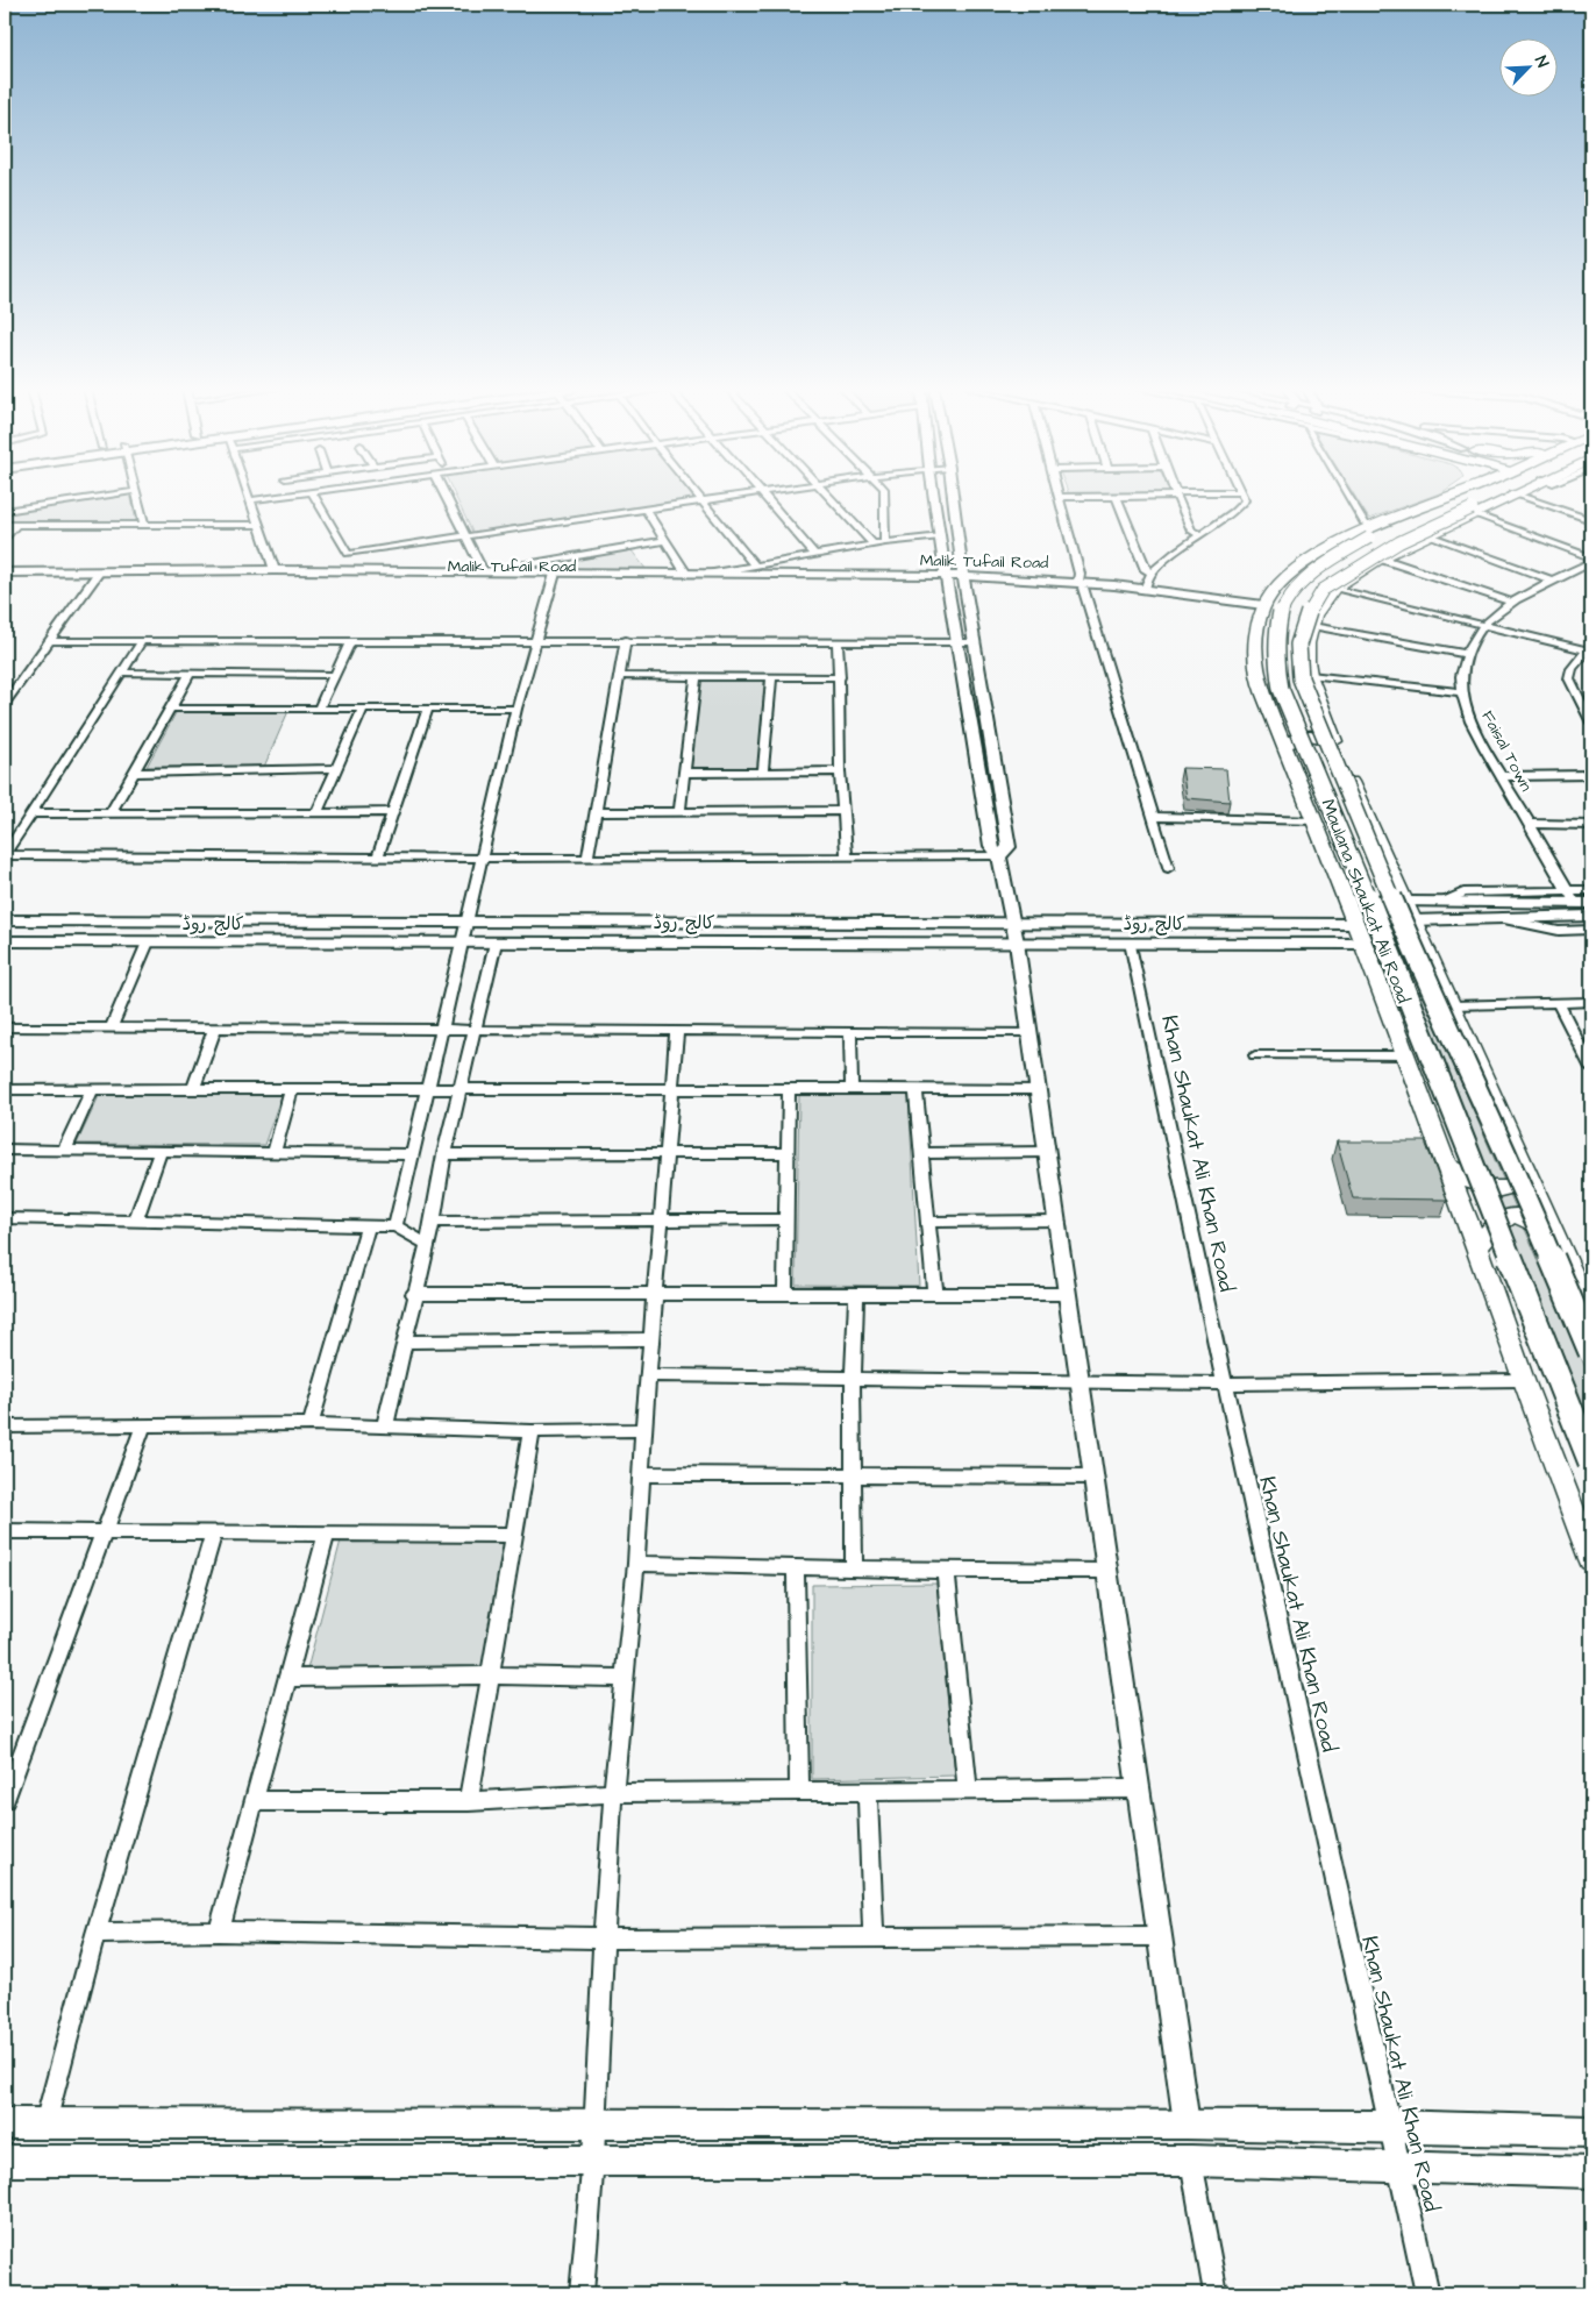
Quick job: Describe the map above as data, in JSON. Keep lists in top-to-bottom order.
{
  "streets": {
    "main road": ["Maulana Shaukat Ali Road", "کالج روڈ"],
    "street": ["Malik Tufail Road", "Faisal Town", "Khan Shaukat Ali Khan Road"]
  },
  "crossings": [
    ["Malik Tufail Road", "Maulana Shaukat Ali Road"],
    ["Maulana Shaukat Ali Road", "کالج روڈ"],
    ["کالج روڈ", "Khan Shaukat Ali Khan Road"]
  ],
  "north": "top right"
}
